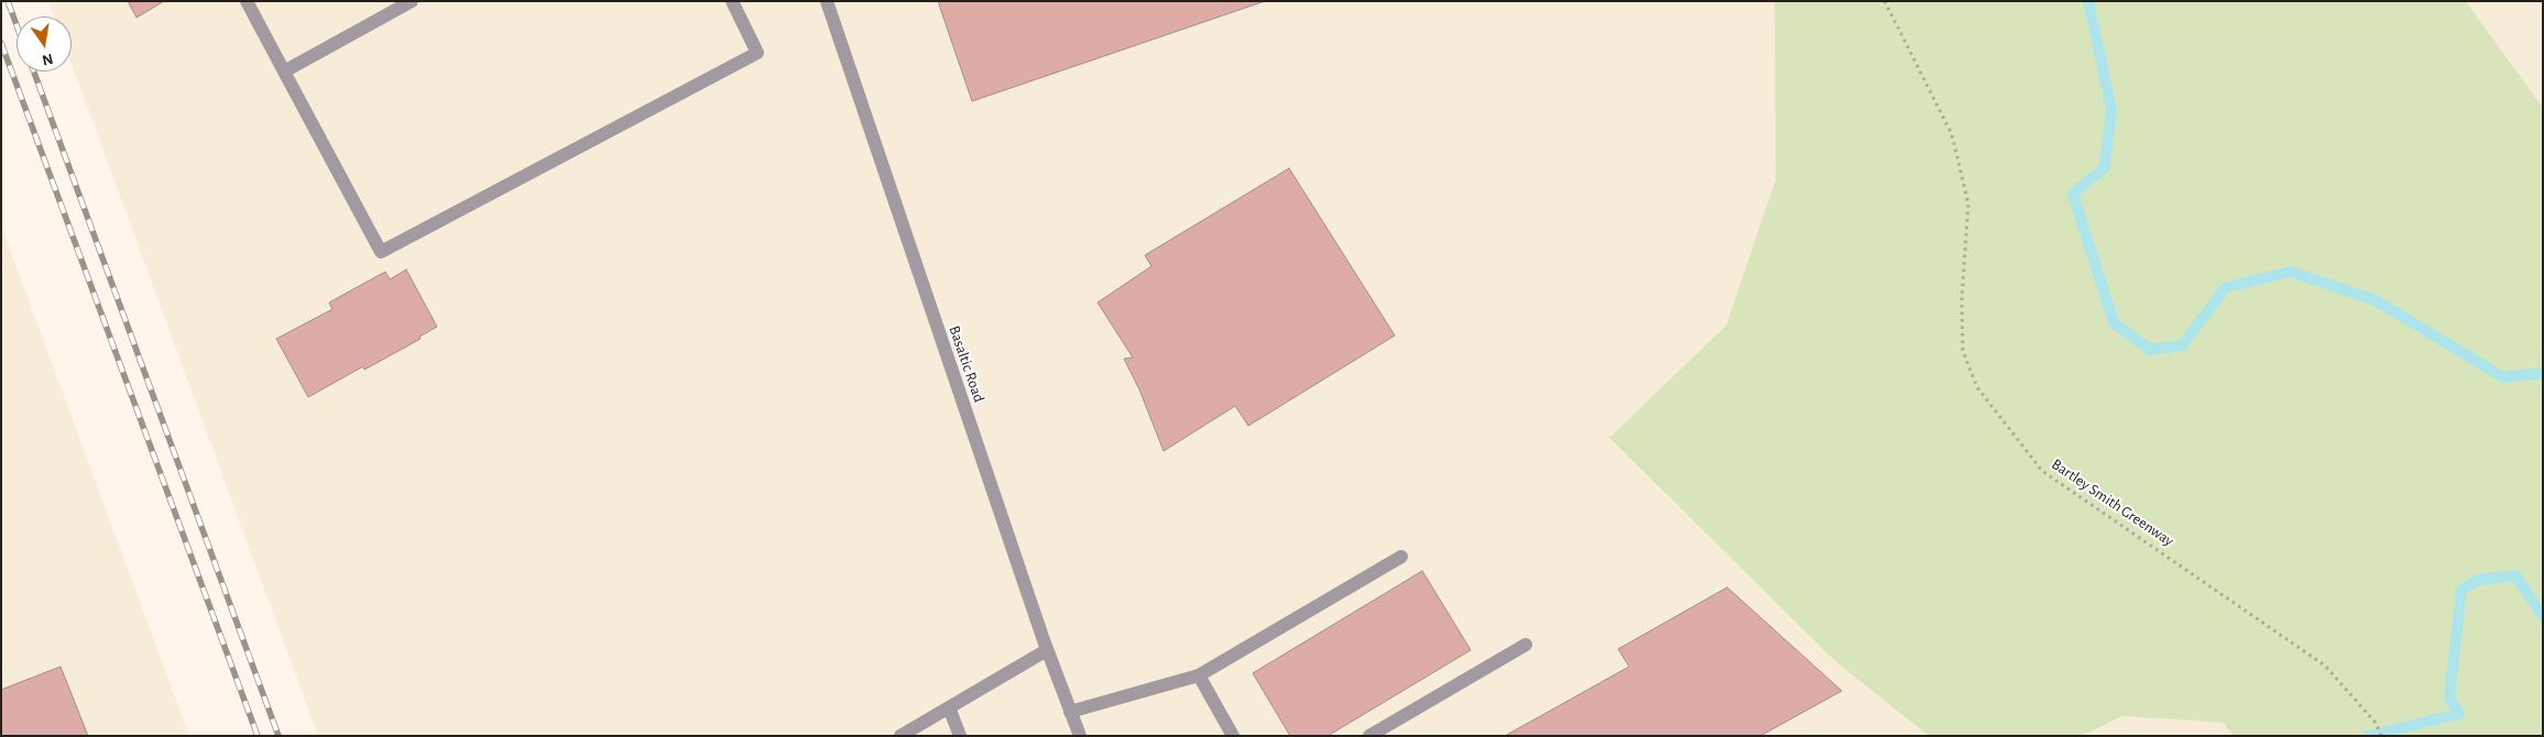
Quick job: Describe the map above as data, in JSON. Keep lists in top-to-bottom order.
{
  "streets": {
    "street": ["Basaltic Road"],
    "path": ["Bartley Smith Greenway"]
  },
  "north": "bottom"
}
